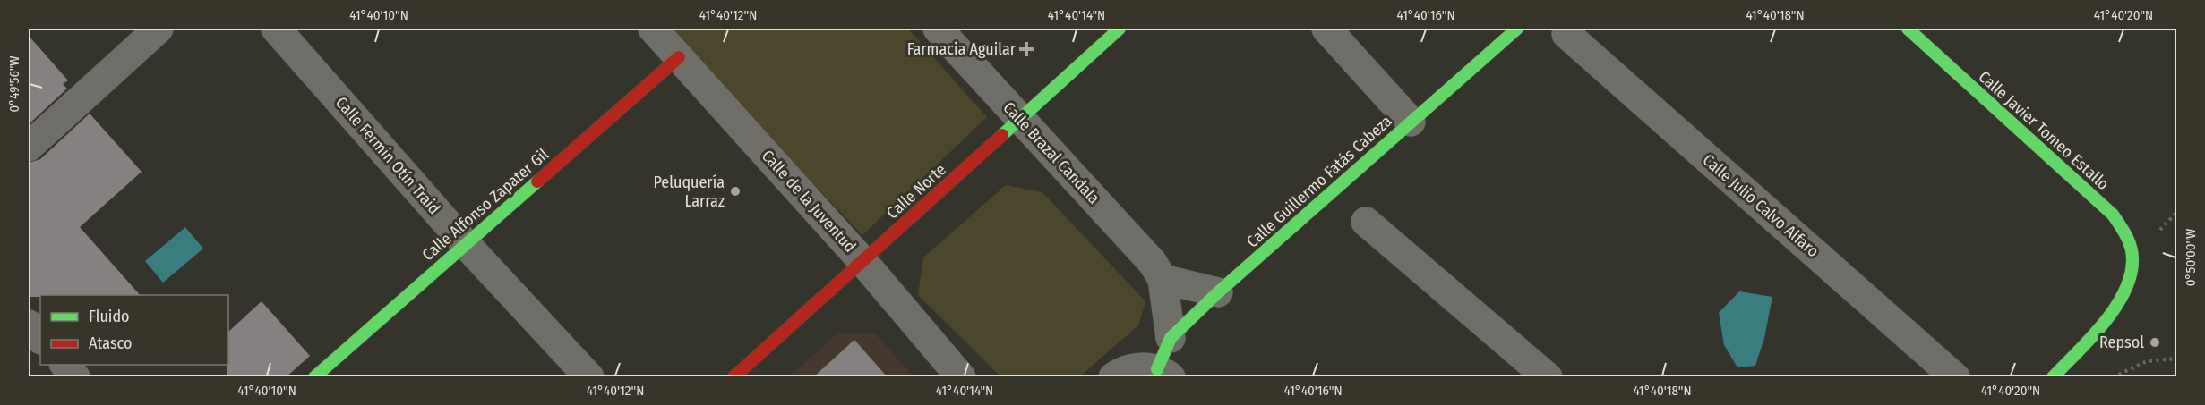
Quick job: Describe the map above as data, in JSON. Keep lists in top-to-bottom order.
{
  "streets": {
    "street": [
      "Calle Javier Tomeo Estallo",
      "Calle Brazal Candala",
      "Calle Fermín Otín Traid",
      "Calle Guillermo Fatás Cabeza",
      "Calle Norte",
      "Calle de la Juventud",
      "Calle Alfonso Zapater Gil",
      "Calle Julio Calvo Alfaro"
    ]
  },
  "crossings": [
    ["Calle Brazal Candala", "Calle Guillermo Fatás Cabeza"],
    ["Calle Brazal Candala", "Calle Norte"],
    ["Calle Fermín Otín Traid", "Calle Alfonso Zapater Gil"],
    ["Calle Norte", "Calle de la Juventud"],
    ["Calle de la Juventud", "Calle Alfonso Zapater Gil"]
  ],
  "places": {
    "health": ["Farmacia Aguilar"],
    "other": ["Peluquería Larraz", "Repsol"]
  },
  "legend": ["Fluido", "Atasco"],
  "coordinates": [
    "41°40'10\"N",
    "41°40'12\"N",
    "41°40'14\"N",
    "41°40'16\"N",
    "41°40'18\"N",
    "41°40'20\"N",
    "0°49'56\"W",
    "0°50'00\"W"
  ]
}
